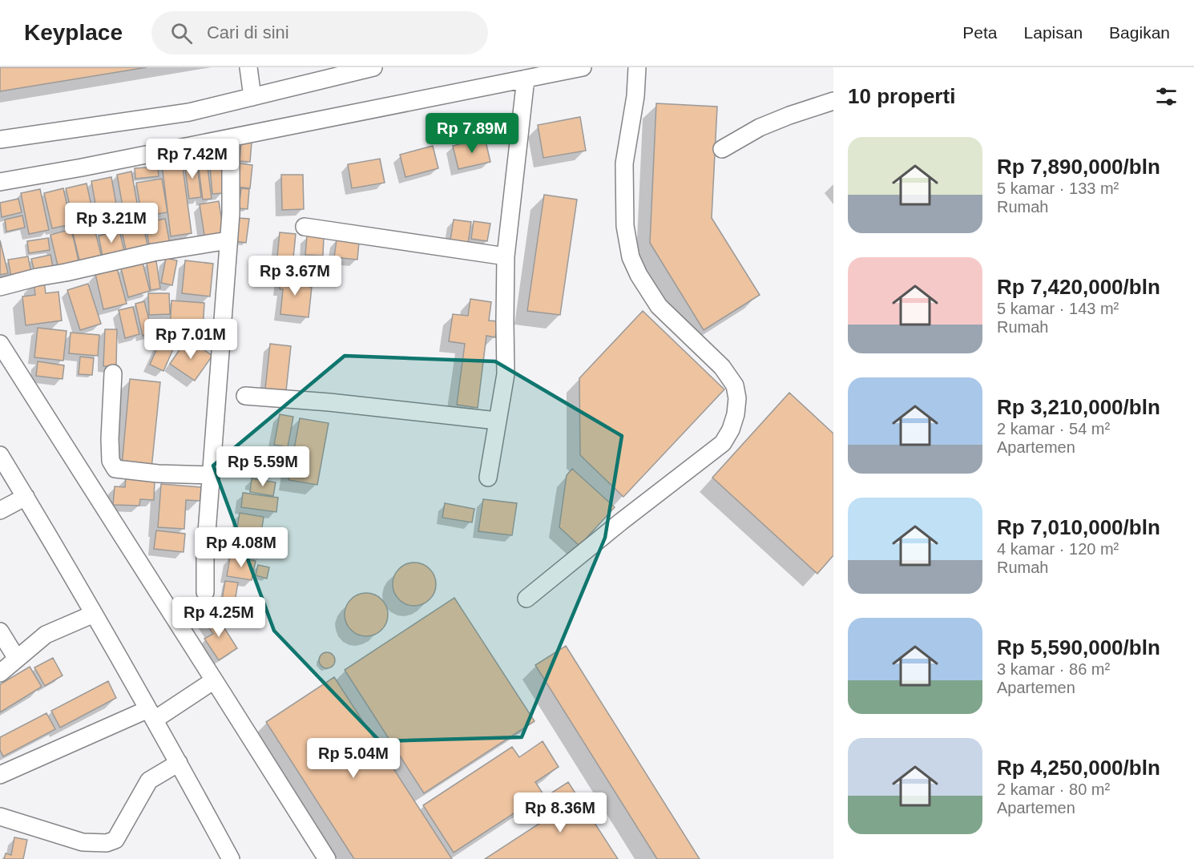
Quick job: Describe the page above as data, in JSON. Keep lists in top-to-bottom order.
{
  "page": {
    "header": "Keyplace",
    "search": "Cari di sini",
    "nav": ["Peta", "Lapisan", "Bagikan"],
    "heading": "10 properti",
    "price": [
      "Rp 7.89M",
      "Rp 7.42M",
      "Rp 3.21M",
      "Rp 3.67M",
      "Rp 7.01M",
      "Rp 5.59M",
      "Rp 4.08M",
      "Rp 4.25M",
      "Rp 5.04M",
      "Rp 8.36M"
    ],
    "list": [
      {
        "name": "Rp 7,890,000/bln",
        "note": "5 kamar · 133 m² · Rumah"
      },
      {
        "name": "Rp 7,420,000/bln",
        "note": "5 kamar · 143 m² · Rumah"
      },
      {
        "name": "Rp 3,210,000/bln",
        "note": "2 kamar · 54 m² · Apartemen"
      },
      {
        "name": "Rp 7,010,000/bln",
        "note": "4 kamar · 120 m² · Rumah"
      },
      {
        "name": "Rp 5,590,000/bln",
        "note": "3 kamar · 86 m² · Apartemen"
      },
      {
        "name": "Rp 4,250,000/bln",
        "note": "2 kamar · 80 m² · Apartemen"
      }
    ]
  }
}
